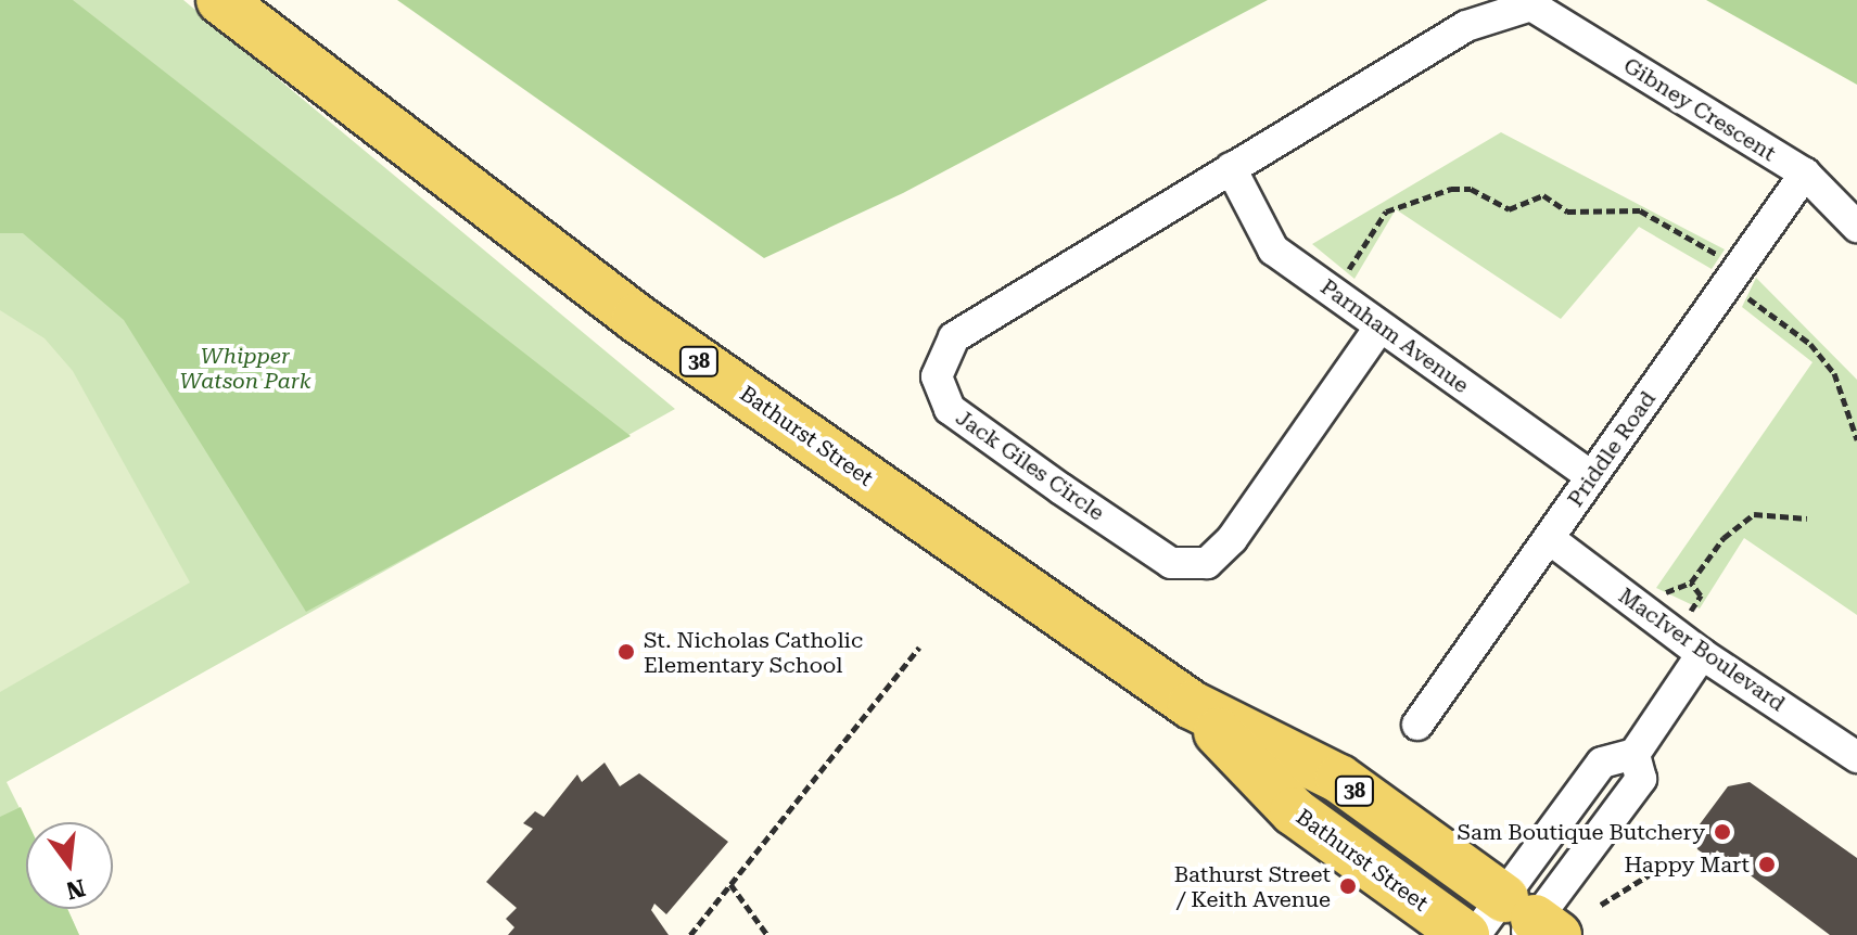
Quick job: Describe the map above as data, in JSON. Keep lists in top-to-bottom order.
{
  "streets": {
    "main road": ["38", "Bathurst Street"],
    "street": [
      "Gibney Crescent",
      "Parnham Avenue",
      "Priddle Road",
      "Jack Giles Circle",
      "MacIver Boulevard"
    ]
  },
  "crossings": [
    ["Gibney Crescent", "Parnham Avenue"],
    ["Gibney Crescent", "Priddle Road"],
    ["Gibney Crescent", "Jack Giles Circle"],
    ["Parnham Avenue", "Priddle Road"],
    ["Parnham Avenue", "Jack Giles Circle"],
    ["Priddle Road", "MacIver Boulevard"]
  ],
  "parks": ["Whipper Watson Park"],
  "places": [
    "St. Nicholas Catholic Elementary School",
    "Sam Boutique Butchery",
    "Happy Mart",
    "Bathurst Street / Keith Avenue"
  ],
  "north": "bottom"
}
